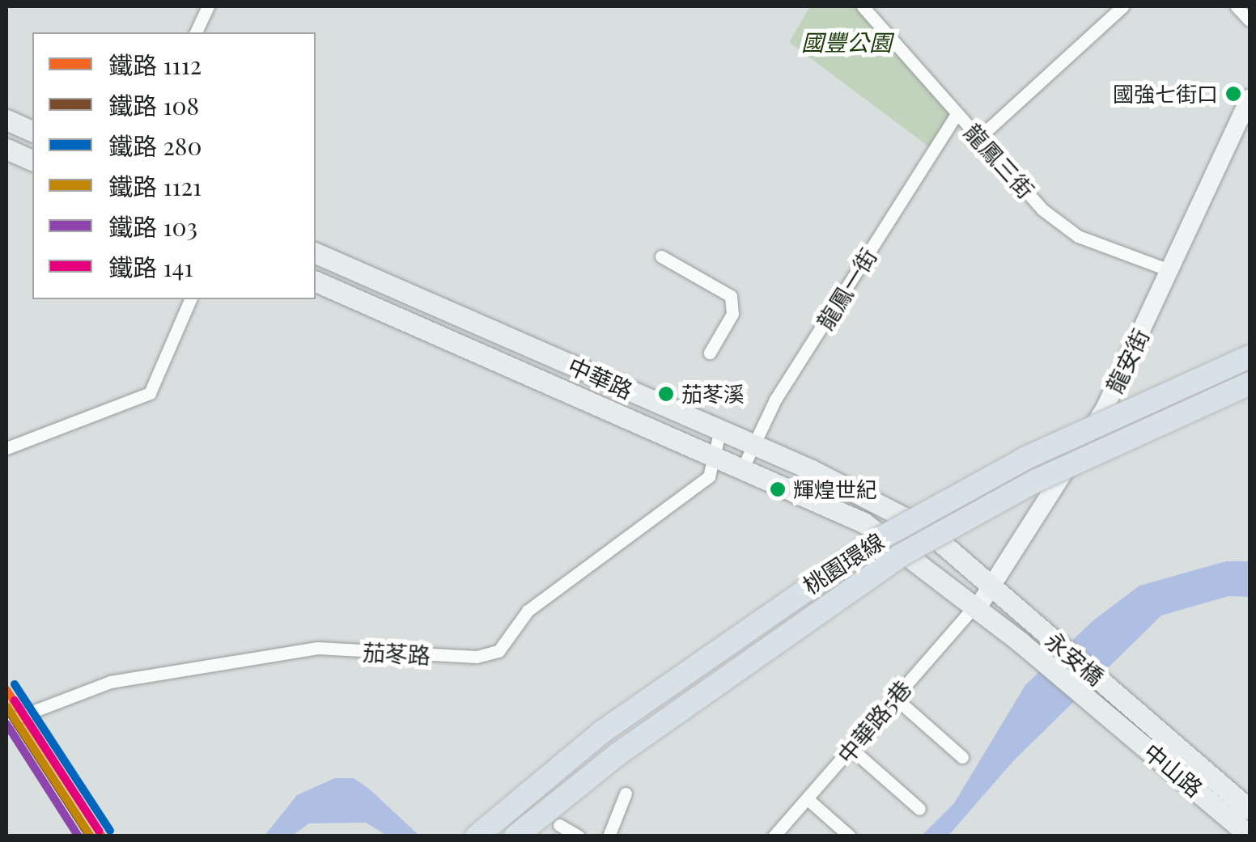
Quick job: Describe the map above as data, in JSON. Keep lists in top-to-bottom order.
{
  "streets": {
    "highway": ["桃園環線"],
    "main road": ["中華路", "永安橋", "中山路"],
    "street": [
      "龍鳳三街",
      "龍鳳一街",
      "龍安街",
      "茄苳路",
      "中華路5巷"
    ]
  },
  "crossings": [
    ["龍鳳三街", "龍鳳一街"],
    ["龍鳳三街", "龍安街"],
    ["龍鳳一街", "中華路"],
    ["龍安街", "中華路"],
    ["龍安街", "中華路5巷"],
    ["中華路", "茄苳路"],
    ["中華路", "永安橋"],
    ["中華路", "中華路5巷"],
    ["永安橋", "中山路"]
  ],
  "parks": ["國豐公園"],
  "places": ["國強七街口", "茄苳溪", "輝煌世紀"],
  "lines": [
    "rail line 280",
    "rail line 1112",
    "rail line 141",
    "rail line 1121",
    "rail line 108",
    "rail line 103"
  ],
  "legend": [
    "鐵路 1112",
    "鐵路 108",
    "鐵路 280",
    "鐵路 1121",
    "鐵路 103",
    "鐵路 141"
  ]
}
